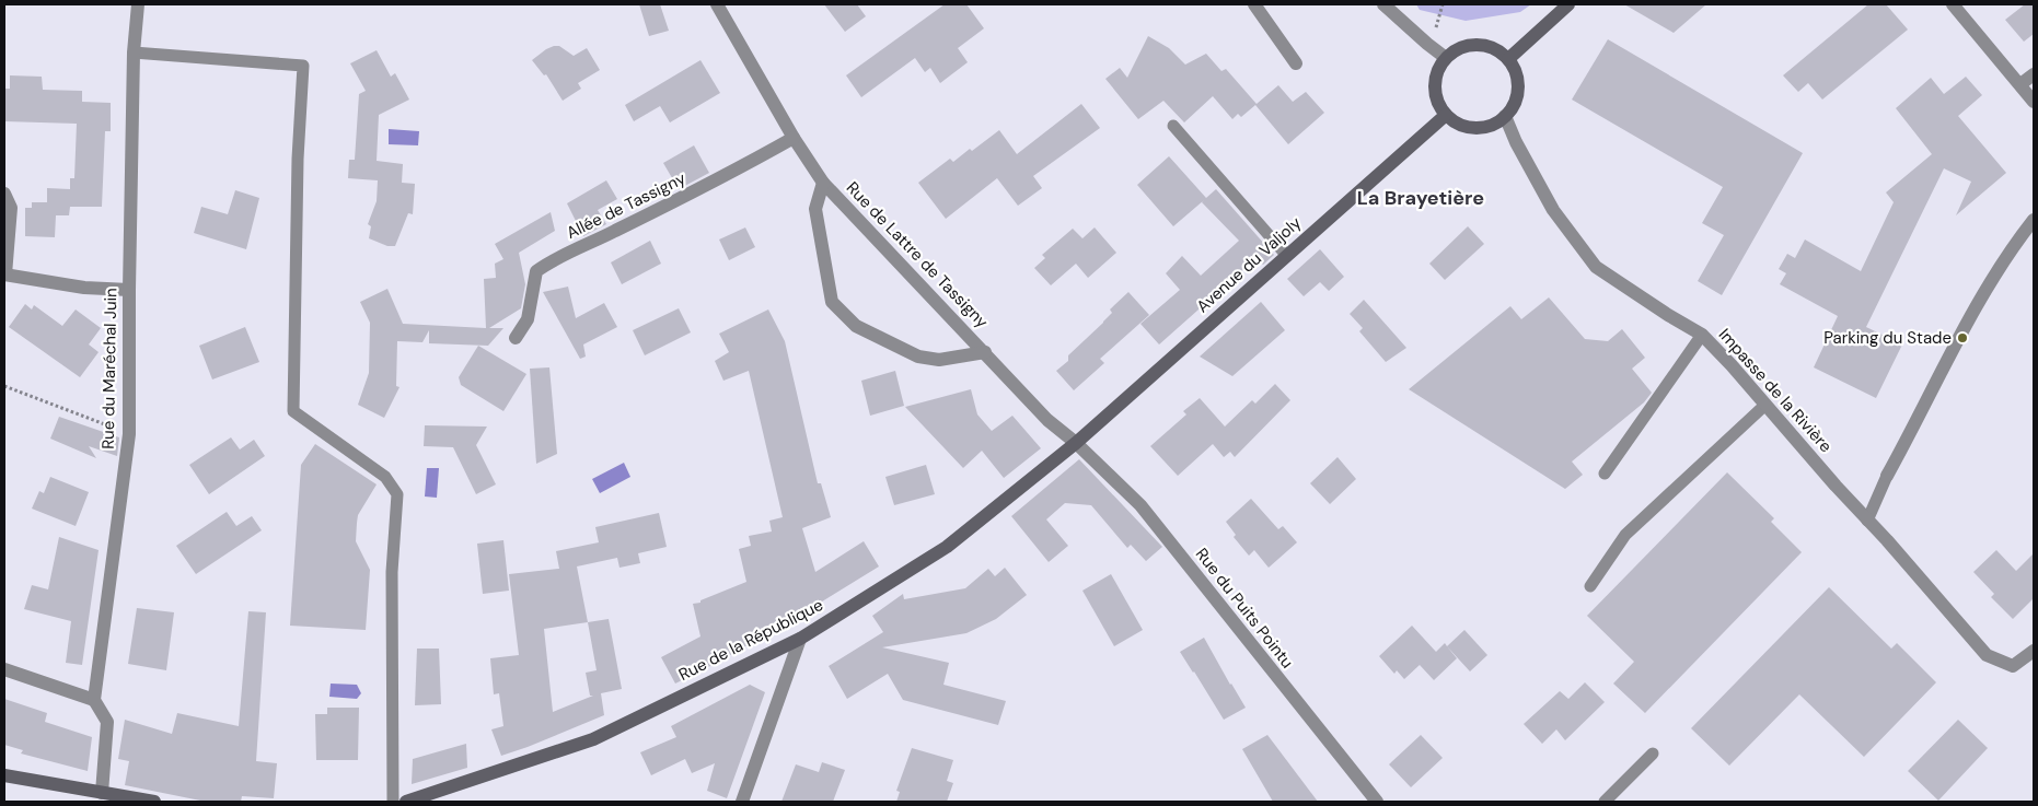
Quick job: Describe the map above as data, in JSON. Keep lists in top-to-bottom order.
{
  "streets": {
    "main road": ["Avenue du Valjoly", "Rue de la République"],
    "street": [
      "Allée de Tassigny",
      "Rue de Lattre de Tassigny",
      "Rue du Maréchal Juin",
      "Impasse de la Rivière",
      "Rue du Puits Pointu"
    ]
  },
  "crossings": [
    ["Allée de Tassigny", "Rue de Lattre de Tassigny"],
    ["Rue de Lattre de Tassigny", "Avenue du Valjoly"],
    ["Rue de Lattre de Tassigny", "Rue du Puits Pointu"],
    ["Rue de Lattre de Tassigny", "Rue de la République"],
    ["Avenue du Valjoly", "Impasse de la Rivière"],
    ["Avenue du Valjoly", "Rue du Puits Pointu"],
    ["Avenue du Valjoly", "Rue de la République"],
    ["Rue du Puits Pointu", "Rue de la République"]
  ],
  "districts": ["La Brayetière"],
  "places": ["Parking du Stade"]
}
